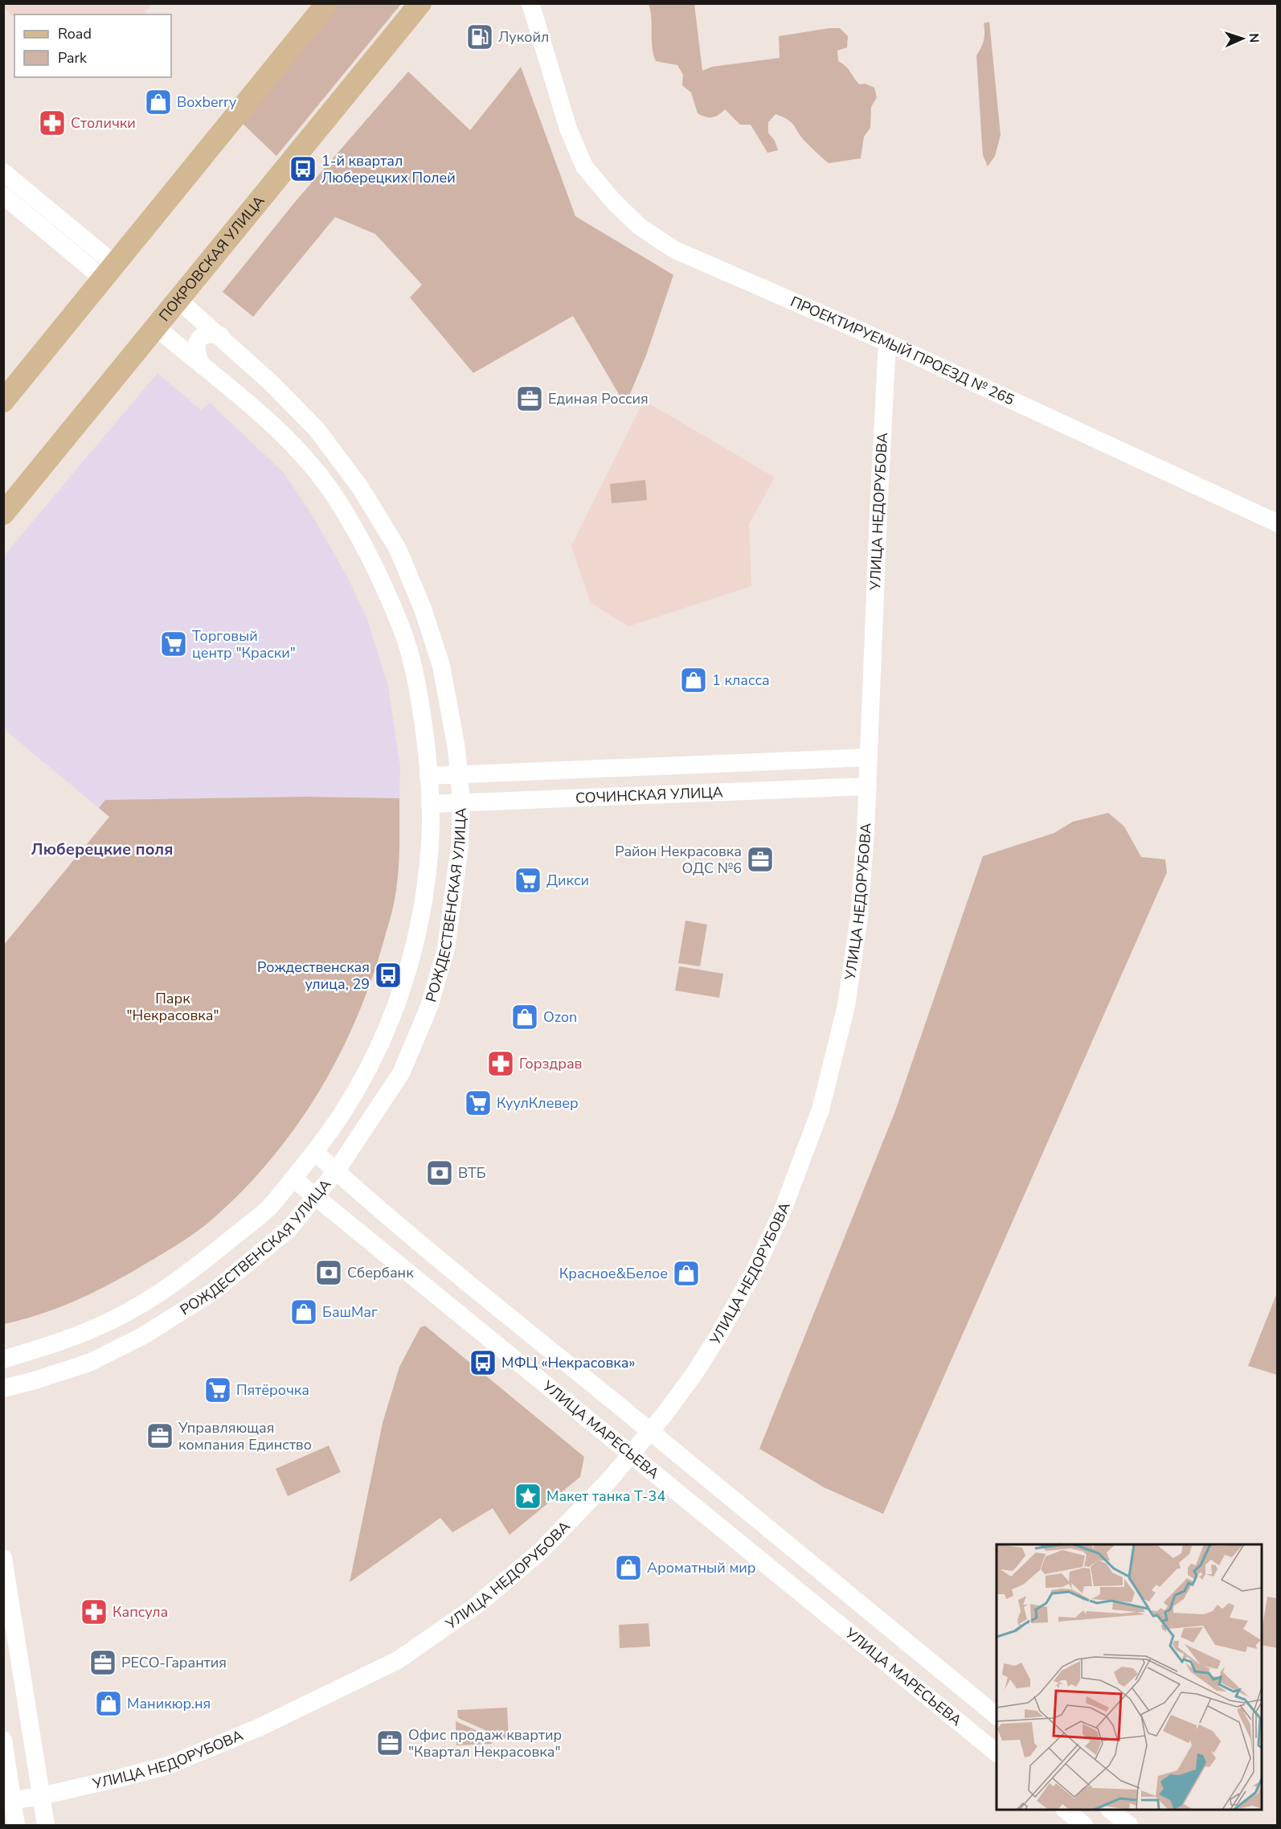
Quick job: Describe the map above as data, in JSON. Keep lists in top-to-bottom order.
{
  "streets": {
    "main road": ["ПОКРОВСКАЯ УЛИЦА"],
    "street": [
      "ПРОЕКТИРУЕМЫЙ ПРОЕЗД № 265",
      "УЛИЦА НЕДОРУБОВА",
      "СОЧИНСКАЯ УЛИЦА",
      "РОЖДЕСТВЕНСКАЯ УЛИЦА",
      "УЛИЦА МАРЕСЬЕВА"
    ]
  },
  "crossings": [
    ["ПОКРОВСКАЯ УЛИЦА", "РОЖДЕСТВЕНСКАЯ УЛИЦА"],
    ["ПРОЕКТИРУЕМЫЙ ПРОЕЗД № 265", "УЛИЦА НЕДОРУБОВА"],
    ["УЛИЦА НЕДОРУБОВА", "СОЧИНСКАЯ УЛИЦА"],
    ["УЛИЦА НЕДОРУБОВА", "УЛИЦА МАРЕСЬЕВА"],
    ["СОЧИНСКАЯ УЛИЦА", "РОЖДЕСТВЕНСКАЯ УЛИЦА"],
    ["РОЖДЕСТВЕНСКАЯ УЛИЦА", "УЛИЦА МАРЕСЬЕВА"]
  ],
  "districts": ["Люберецкие поля"],
  "parks": ["Парк \"Некрасовка\""],
  "places": {
    "fuel station": ["Лукойл"],
    "shop": [
      "Boxberry",
      "1 класса",
      "Ozon",
      "Красное&Белое",
      "БашМаг",
      "Ароматный мир",
      "Маникюр.ня"
    ],
    "pharmacy": ["Столички", "Горздрав", "Капсула"],
    "bus stop": ["1-й квартал Люберецких Полей", "Рождественская улица, 29", "МФЦ «Некрасовка»"],
    "office": [
      "Единая Россия",
      "Район Некрасовка ОДС №6",
      "Управляющая компания Единство",
      "РЕСО-Гарантия",
      "Офис продаж квартир \"Квартал Некрасовка\""
    ],
    "supermarket": [
      "Торговый центр \"Краски\"",
      "Дикси",
      "КуулКлевер",
      "Пятёрочка"
    ],
    "bank": ["ВТБ", "Сбербанк"],
    "place": ["Макет танка Т-34"]
  },
  "legend": ["Road", "Park"],
  "north": "right"
}
